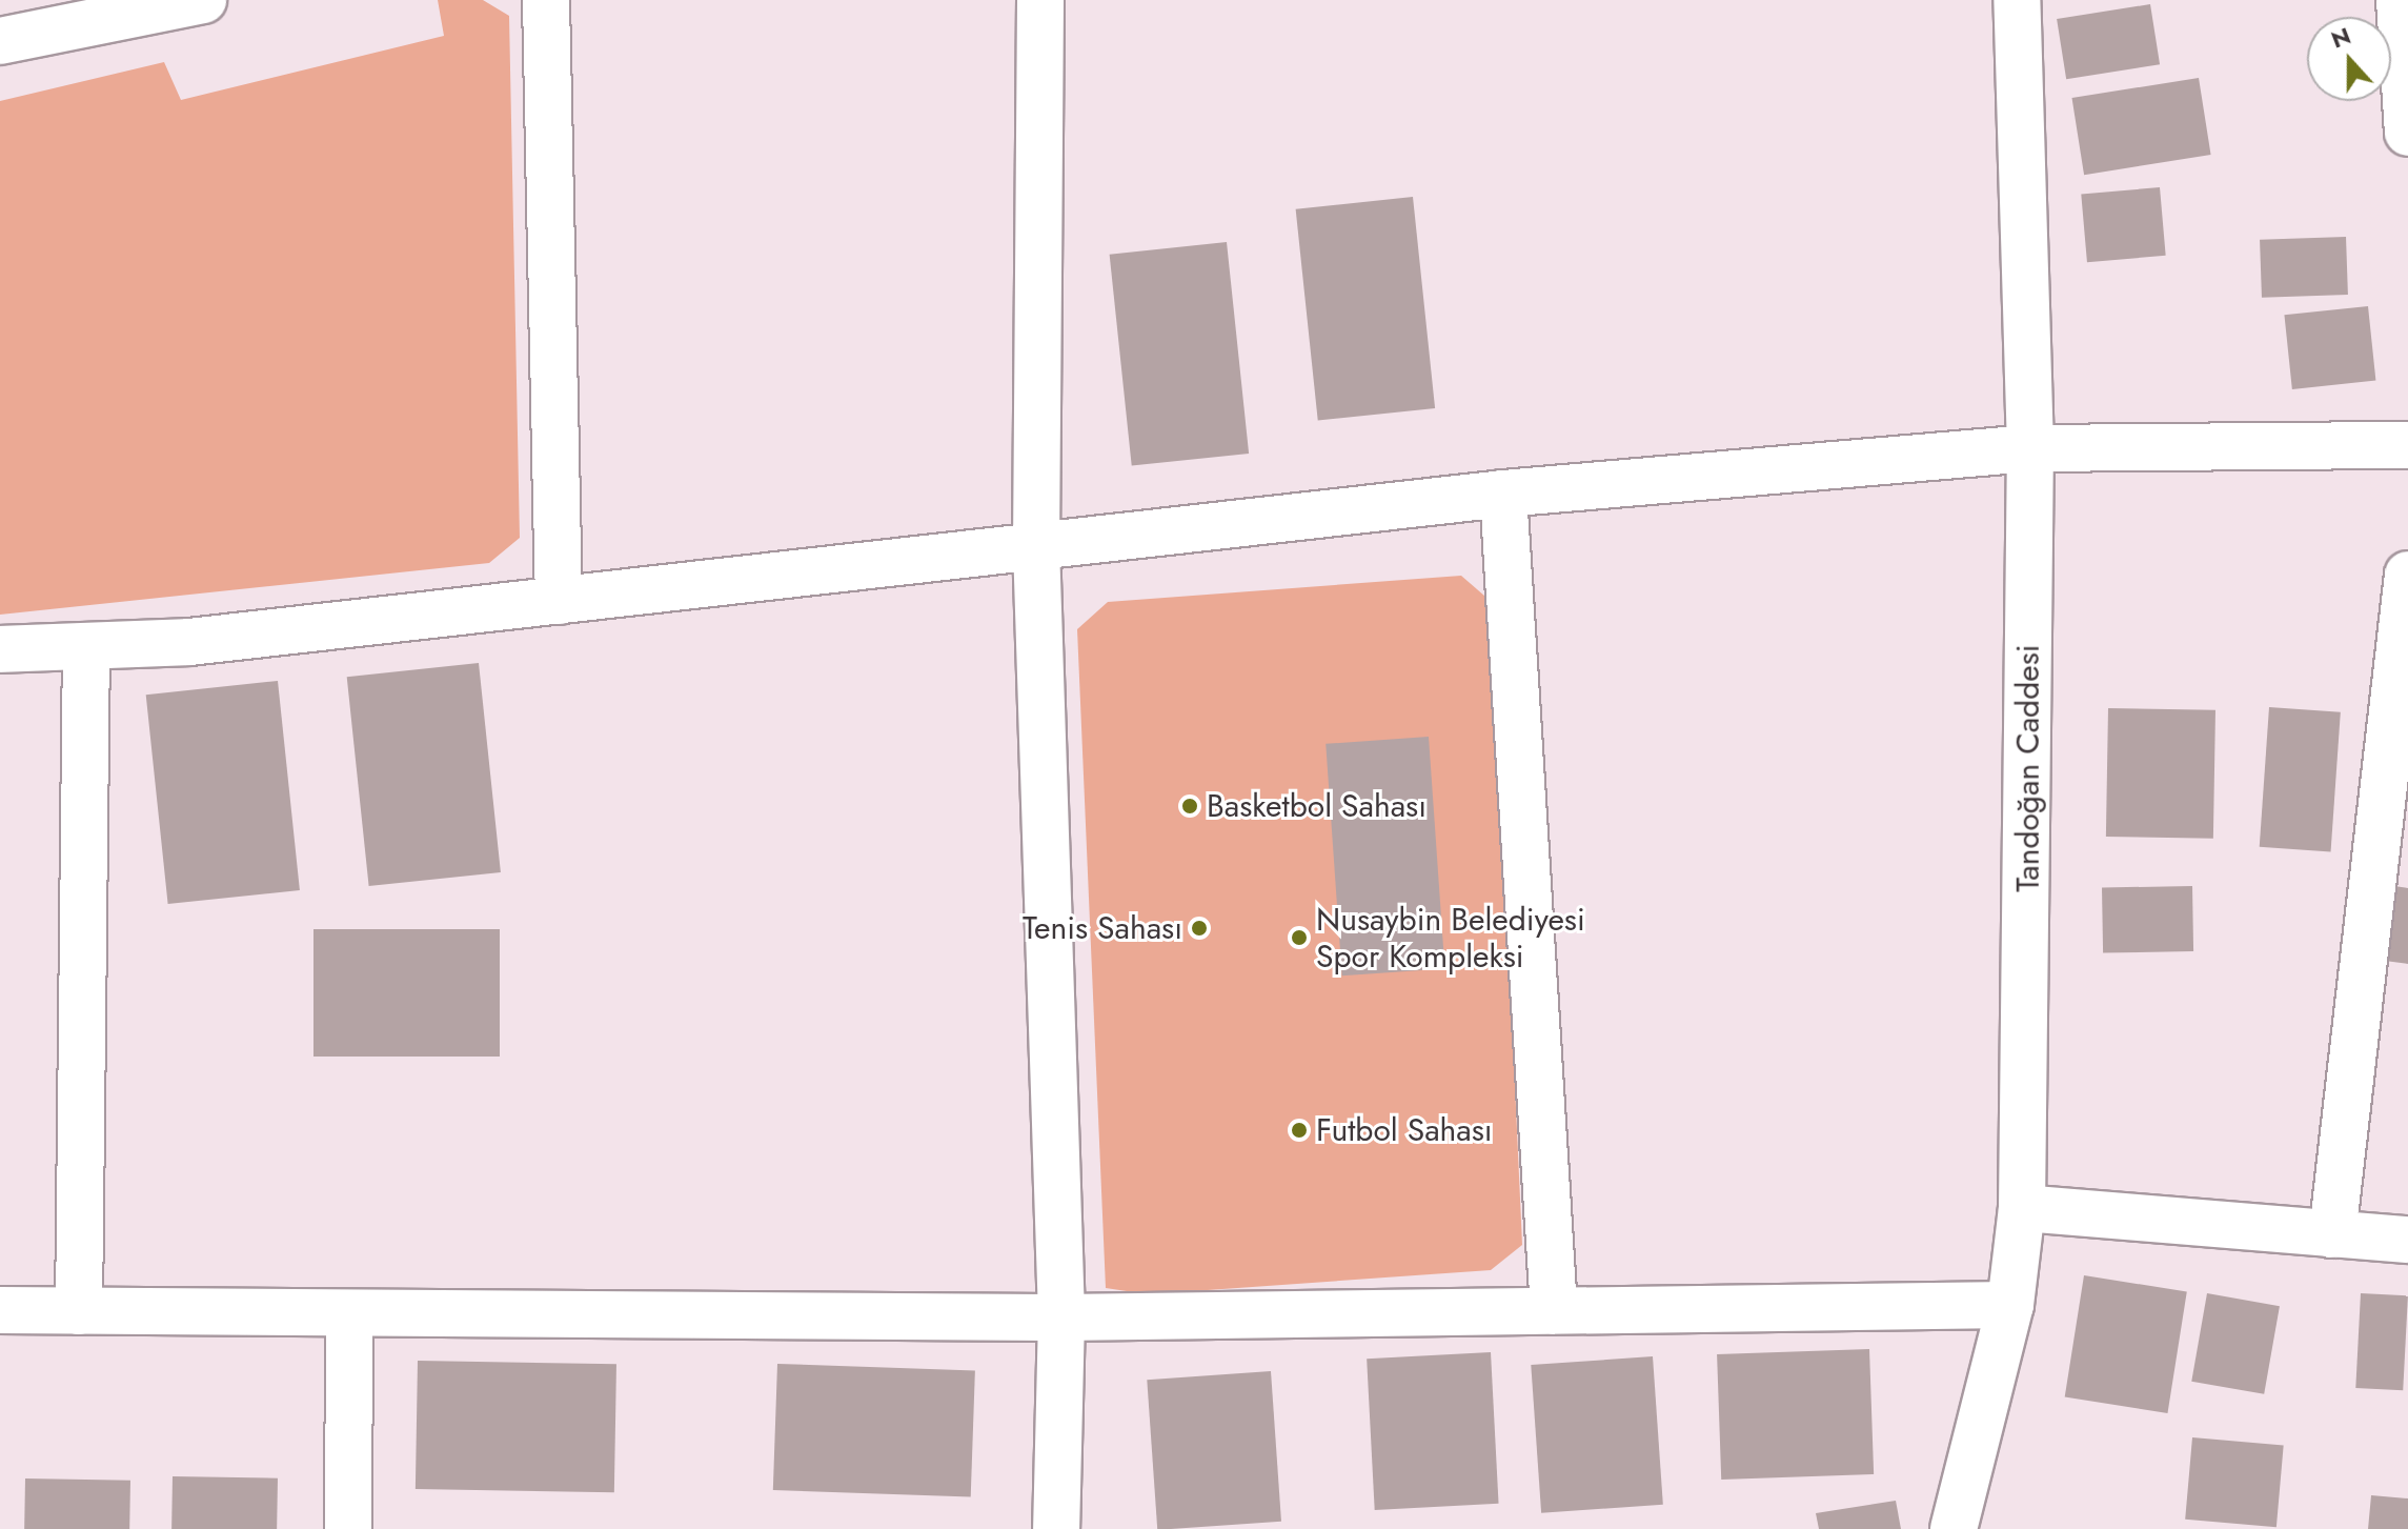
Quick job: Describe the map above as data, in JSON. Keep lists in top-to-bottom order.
{
  "streets": {
    "street": ["Tandoğan Caddesi"]
  },
  "places": [
    "Basketbol Sahası",
    "Tenis Sahası",
    "Nusaybin Belediyesi Spor Kompleksi",
    "Futbol Sahası"
  ],
  "north": "top"
}
